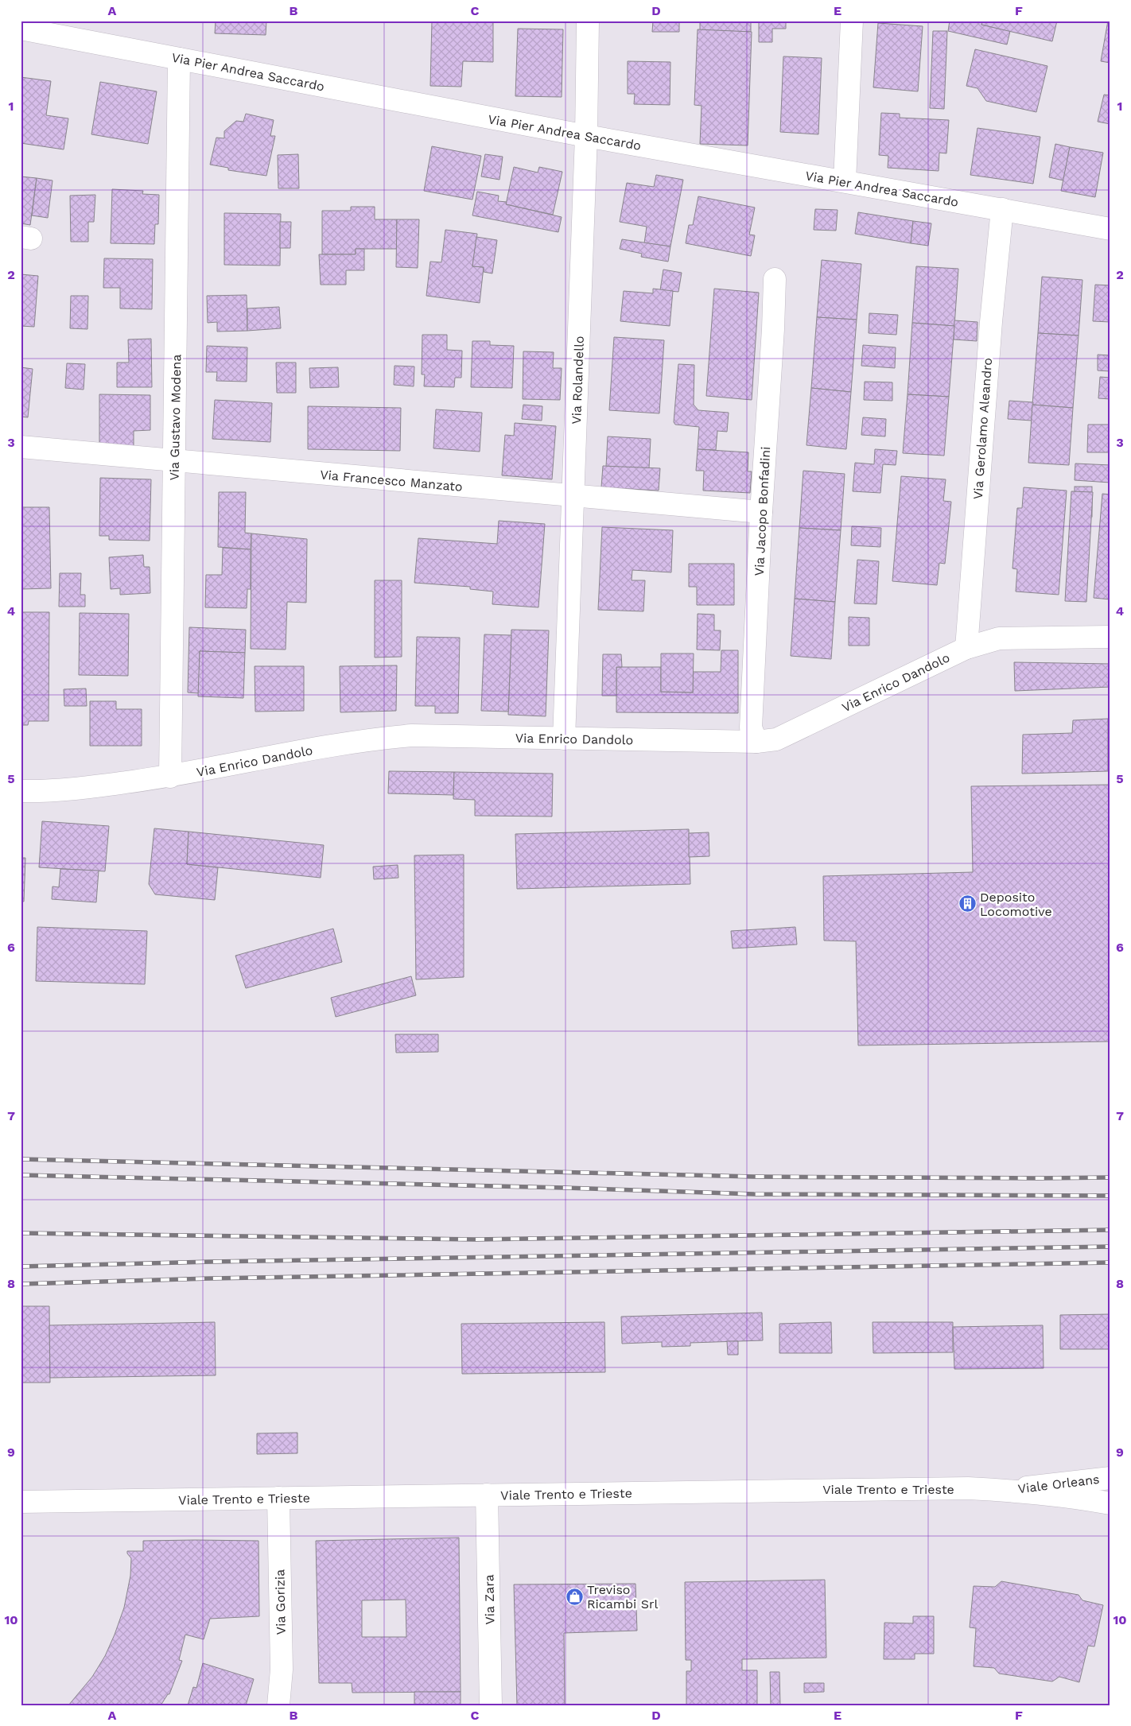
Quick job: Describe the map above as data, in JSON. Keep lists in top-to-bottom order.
{
  "streets": {
    "street": [
      "Via Pier Andrea Saccardo",
      "Via Rolandello",
      "Via Gustavo Modena",
      "Via Gerolamo Aleandro",
      "Via Francesco Manzato",
      "Via Jacopo Bonfadini",
      "Via Enrico Dandolo",
      "Viale Orleans",
      "Viale Trento e Trieste",
      "Via Zara",
      "Via Gorizia"
    ]
  },
  "crossings": [
    ["Via Pier Andrea Saccardo", "Via Rolandello"],
    ["Via Pier Andrea Saccardo", "Via Gustavo Modena"],
    ["Via Pier Andrea Saccardo", "Via Gerolamo Aleandro"],
    ["Via Rolandello", "Via Francesco Manzato"],
    ["Via Rolandello", "Via Enrico Dandolo"],
    ["Via Gustavo Modena", "Via Francesco Manzato"],
    ["Via Gustavo Modena", "Via Enrico Dandolo"],
    ["Via Gerolamo Aleandro", "Via Enrico Dandolo"],
    ["Via Francesco Manzato", "Via Jacopo Bonfadini"],
    ["Via Jacopo Bonfadini", "Via Enrico Dandolo"],
    ["Viale Orleans", "Viale Trento e Trieste"],
    ["Viale Trento e Trieste", "Via Zara"],
    ["Viale Trento e Trieste", "Via Gorizia"]
  ],
  "places": {
    "building": ["Deposito Locomotive"],
    "shop": ["Treviso Ricambi Srl"]
  },
  "grid": {
    "columns": [
      "A",
      "B",
      "C",
      "D",
      "E",
      "F"
    ],
    "rows": [
      "1",
      "2",
      "3",
      "4",
      "5",
      "6",
      "7",
      "8",
      "9",
      "10"
    ]
  }
}
